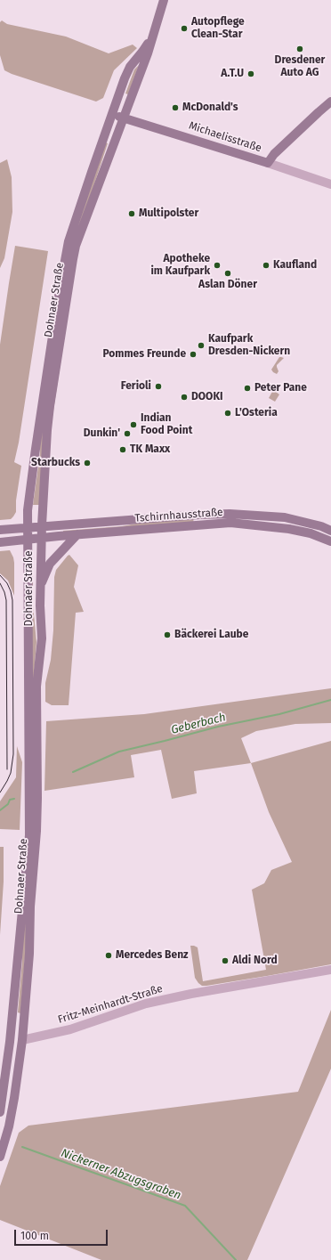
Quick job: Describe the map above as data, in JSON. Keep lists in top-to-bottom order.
{
  "streets": {
    "main road": ["Michaelisstraße", "Dohnaer Straße", "Tschirnhausstraße"],
    "street": ["Fritz-Meinhardt-Straße"]
  },
  "crossings": [
    ["Michaelisstraße", "Dohnaer Straße"],
    ["Dohnaer Straße", "Tschirnhausstraße"],
    ["Dohnaer Straße", "Fritz-Meinhardt-Straße"]
  ],
  "water": ["Geberbach", "Nickerner Abzugsgraben"],
  "places": [
    "Autopflege Clean-Star",
    "Dresdener Auto AG",
    "A.T.U",
    "McDonald's",
    "Multipolster",
    "Apotheke im Kaufpark",
    "Kaufland",
    "Aslan Döner",
    "Kaufpark Dresden-Nickern",
    "Pommes Freunde",
    "Ferioli",
    "Peter Pane",
    "DOOKI",
    "L'Osteria",
    "Indian Food Point",
    "Dunkin'",
    "TK Maxx",
    "Starbucks",
    "Bäckerei Laube",
    "Mercedes Benz",
    "Aldi Nord"
  ],
  "scale_bar": "100 m"
}
